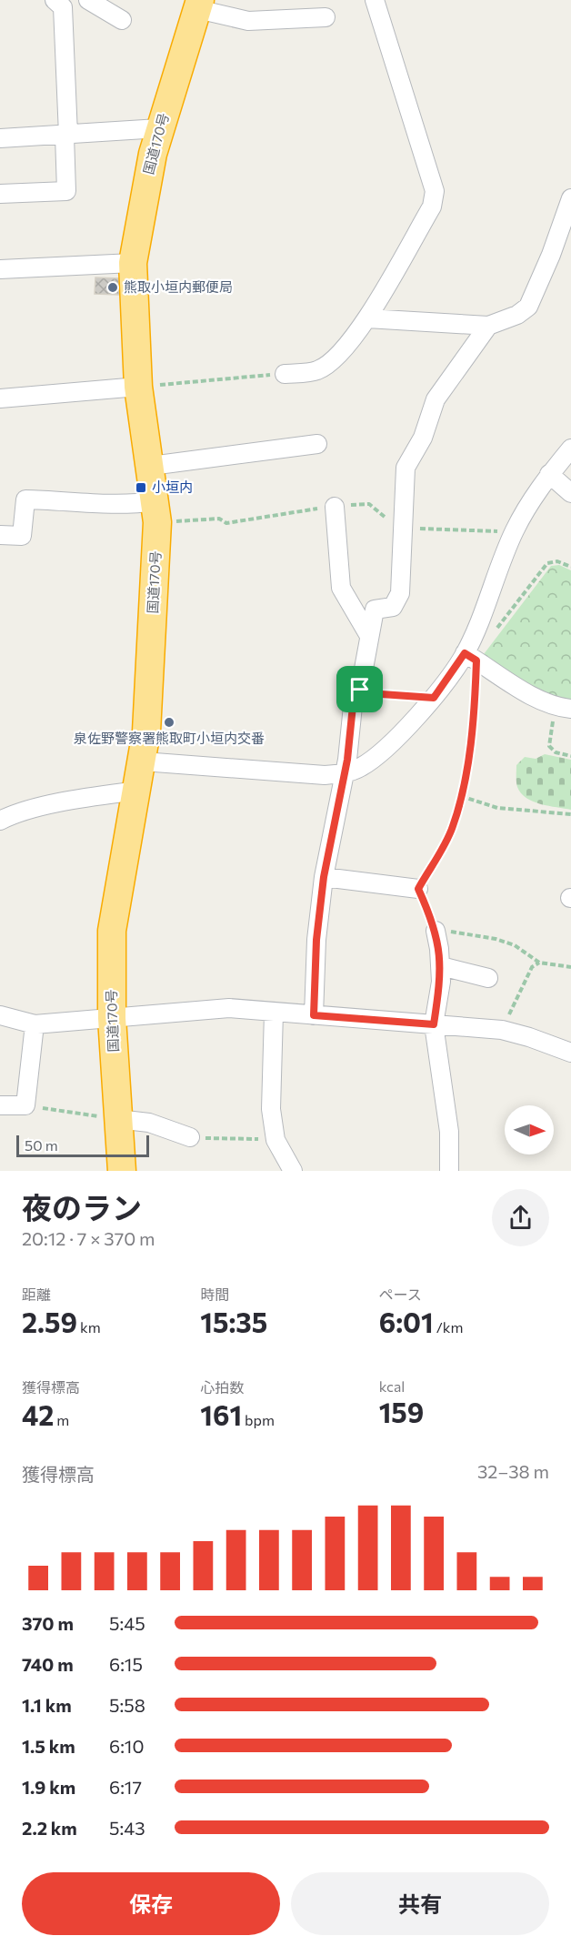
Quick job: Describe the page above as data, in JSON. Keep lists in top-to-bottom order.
{
  "streets": {
    "highway": ["国道170号"]
  },
  "places": {
    "other": ["熊取小垣内郵便局", "泉佐野警察署熊取町小垣内交番"],
    "transit": ["小垣内"]
  },
  "scale_bar": "50 m",
  "north": "right",
  "page": {
    "scale": "50 m",
    "heading": ["夜のラン", "20:12 · 7 × 370 m"],
    "stats": [
      ["距離", "2.59 km"],
      ["時間", "15:35"],
      ["ペース", "6:01 /km"],
      ["獲得標高", "42 m"],
      ["心拍数", "161 bpm"],
      ["kcal", "159"]
    ],
    "chart": ["獲得標高", "32–38 m"],
    "list": [
      {
        "name": "370 m",
        "note": "5:45"
      },
      {
        "name": "740 m",
        "note": "6:15"
      },
      {
        "name": "1.1 km",
        "note": "5:58"
      },
      {
        "name": "1.5 km",
        "note": "6:10"
      },
      {
        "name": "1.9 km",
        "note": "6:17"
      },
      {
        "name": "2.2 km",
        "note": "5:43"
      }
    ],
    "buttons": ["保存", "共有"]
  }
}
